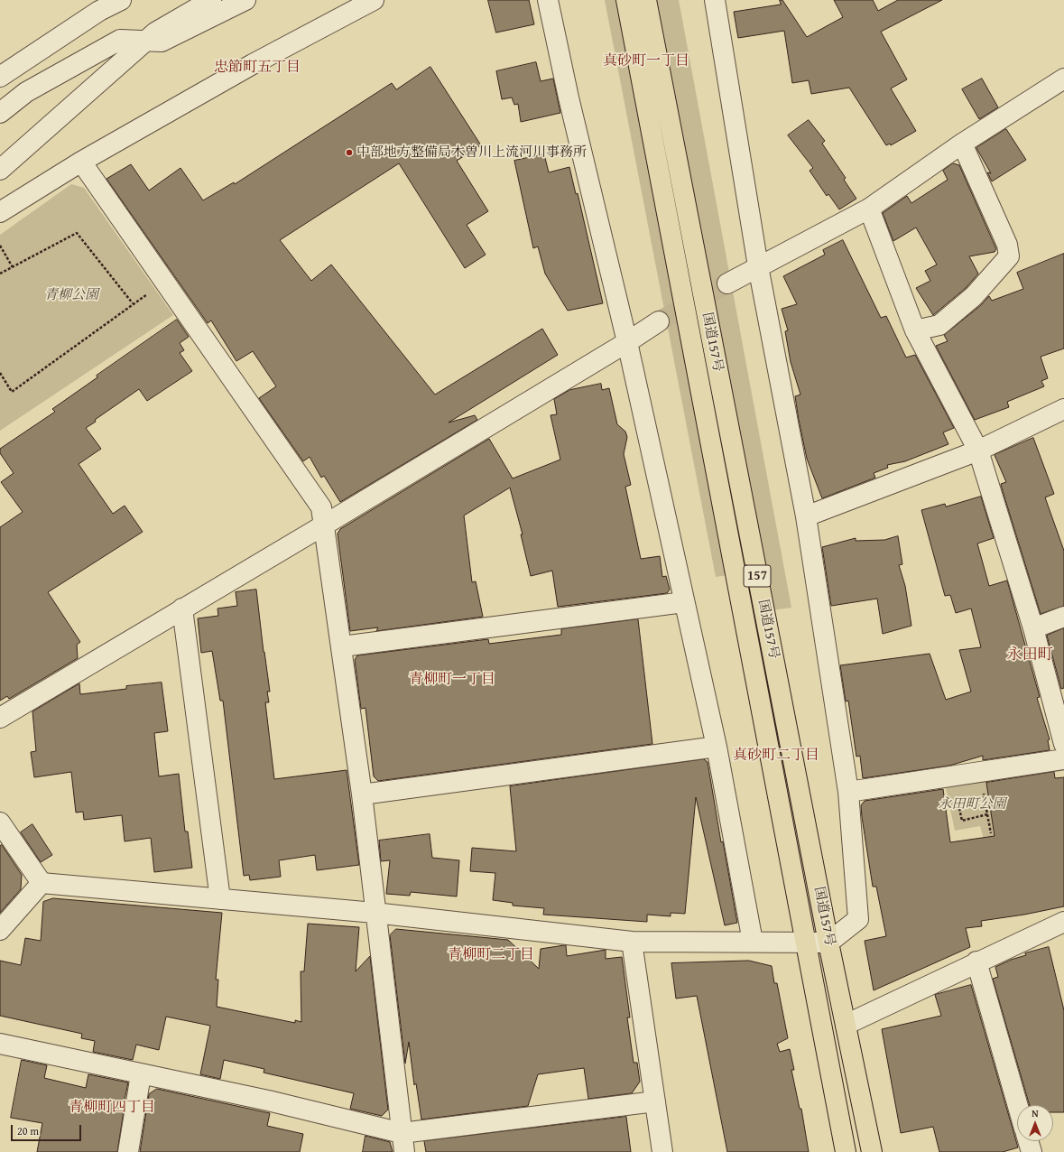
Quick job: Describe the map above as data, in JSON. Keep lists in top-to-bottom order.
{
  "streets": {
    "highway": ["国道157号", "157"]
  },
  "districts": [
    "真砂町一丁目",
    "忠節町五丁目",
    "永田町",
    "青柳町一丁目",
    "真砂町二丁目",
    "青柳町二丁目",
    "青柳町四丁目"
  ],
  "parks": ["青柳公園", "永田町公園"],
  "places": ["中部地方整備局木曽川上流河川事務所"],
  "scale_bar": "20 m",
  "north": "top"
}
